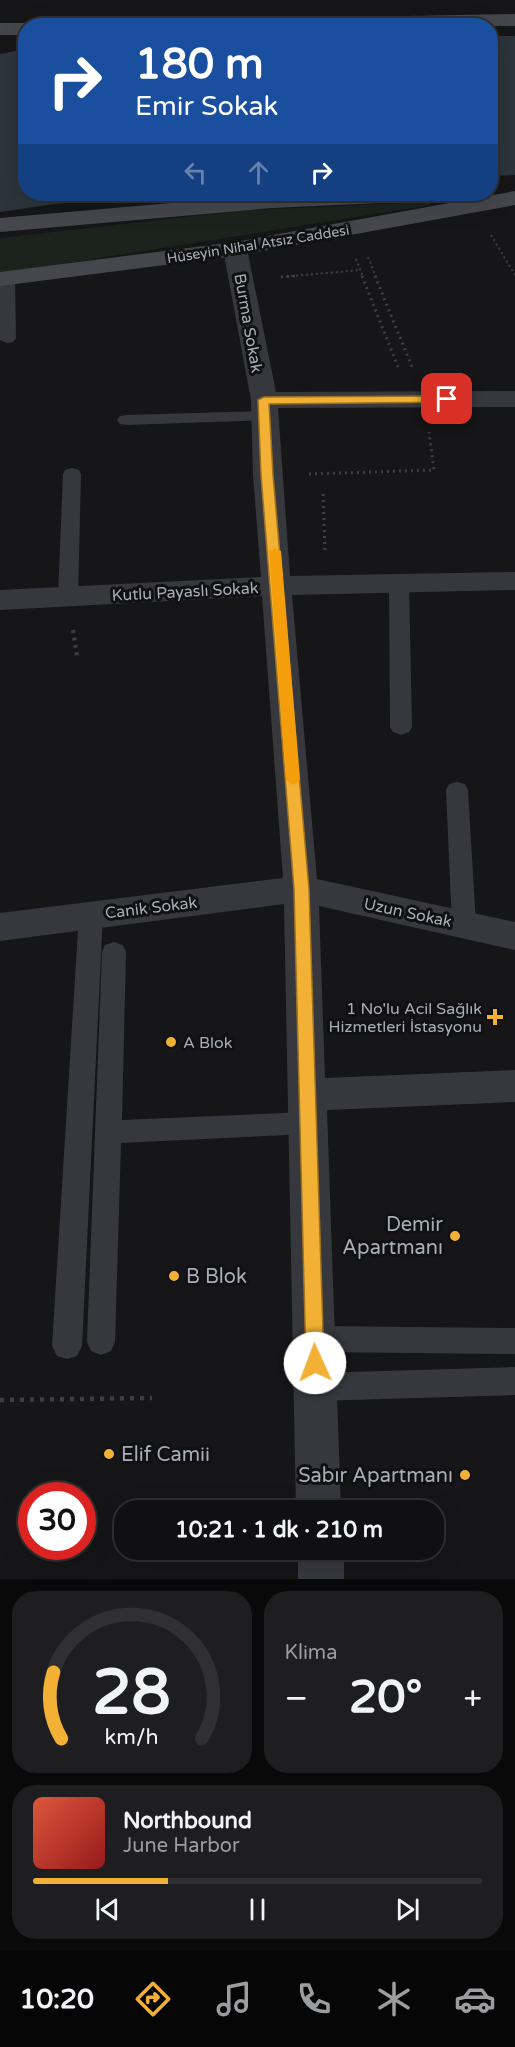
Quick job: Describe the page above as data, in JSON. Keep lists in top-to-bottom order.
{
  "streets": {
    "street": [
      "Hüseyin Nihal Atsız Caddesi",
      "Burma Sokak",
      "Kutlu Payaslı Sokak",
      "Canik Sokak",
      "Uzun Sokak"
    ]
  },
  "crossings": [
    ["Hüseyin Nihal Atsız Caddesi", "Burma Sokak"],
    ["Burma Sokak", "Kutlu Payaslı Sokak"],
    ["Burma Sokak", "Canik Sokak"],
    ["Burma Sokak", "Uzun Sokak"],
    ["Canik Sokak", "Uzun Sokak"]
  ],
  "places": {
    "health": ["1 No'lu Acil Sağlık Hizmetleri İstasyonu"],
    "other": [
      "A Blok",
      "Demir Apartmanı",
      "B Blok",
      "Elif Camii",
      "Sabır Apartmanı"
    ]
  },
  "page": {
    "turn": ["180 m", "Emir Sokak"],
    "limit": "30",
    "trip": "10:21 · 1 dk · 210 m",
    "tile": "Klima",
    "heat": ["−", "20°", "+"],
    "song": ["Northbound", "June Harbor"],
    "tabs": "10:20",
    "gauge": ["28", "km/h"]
  }
}
